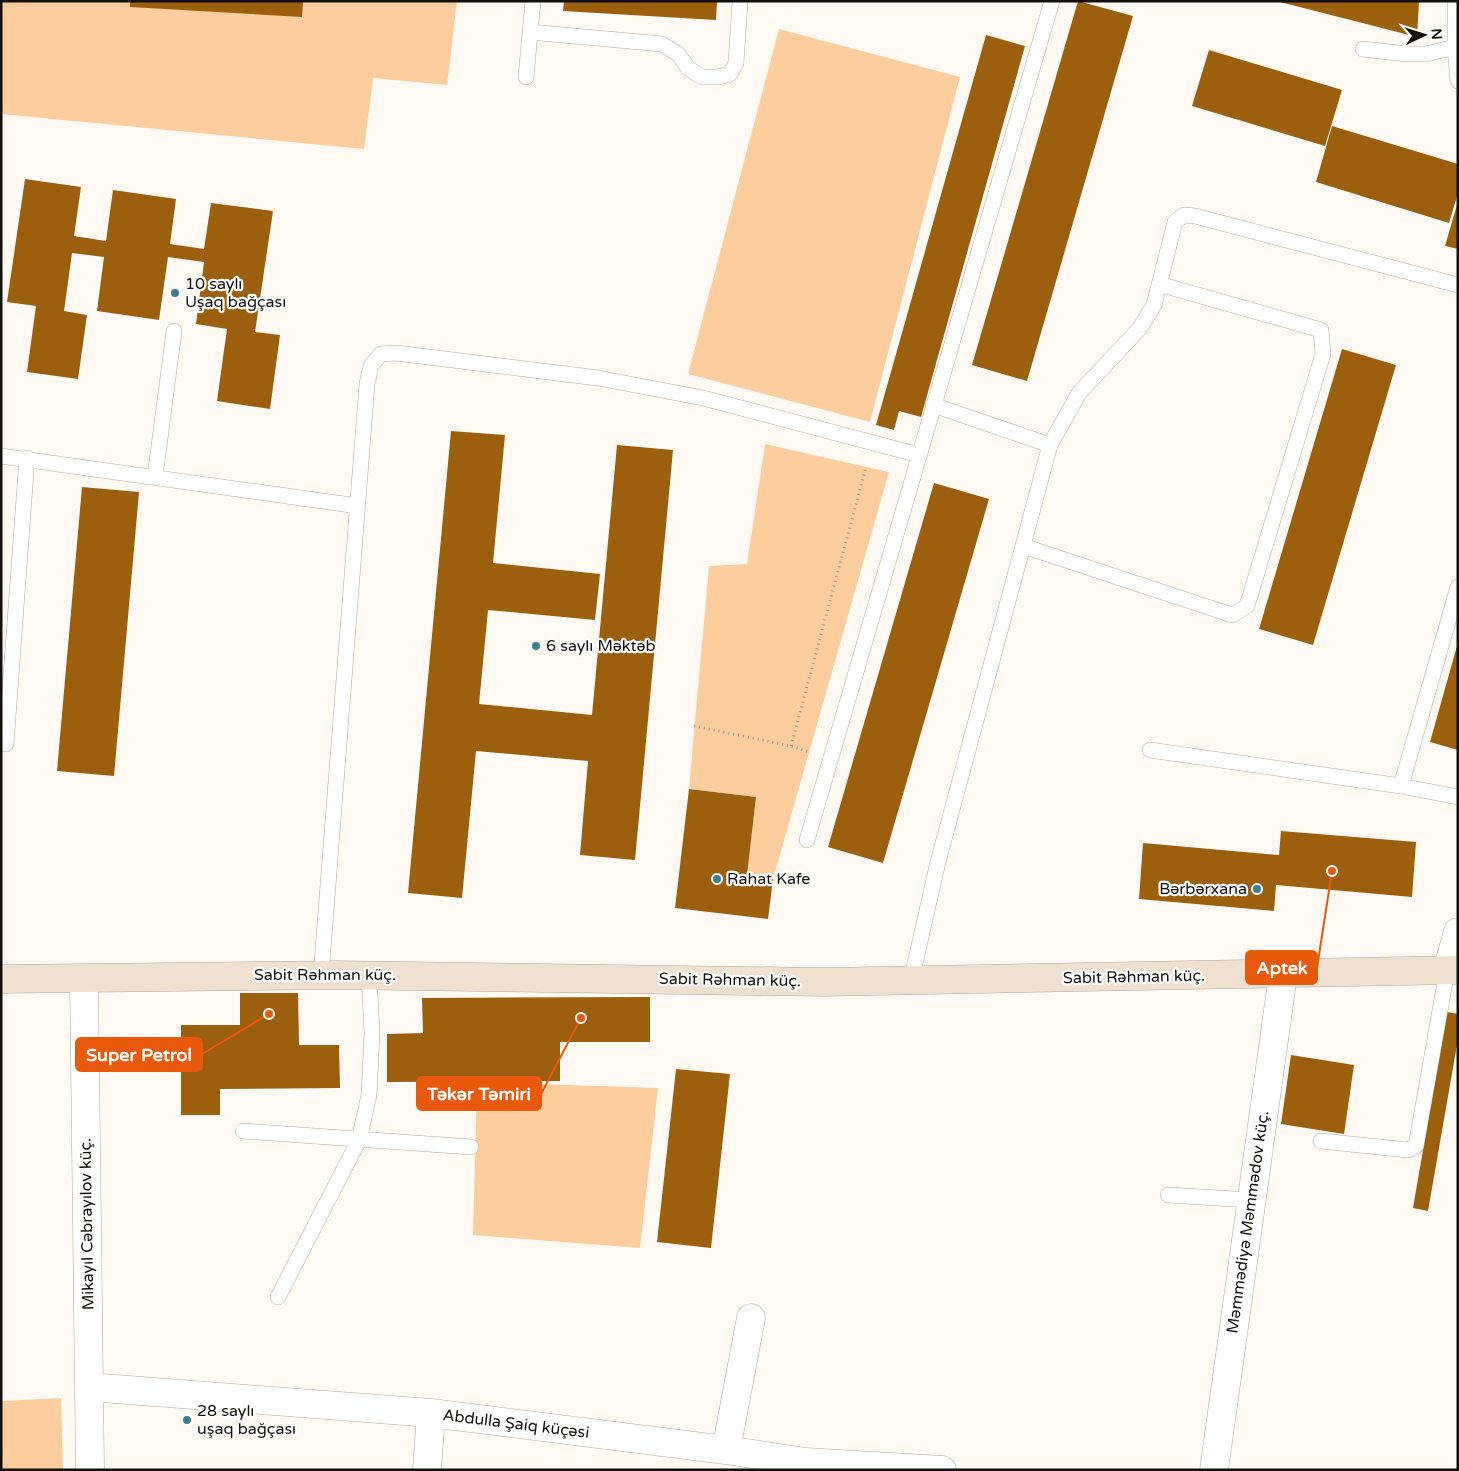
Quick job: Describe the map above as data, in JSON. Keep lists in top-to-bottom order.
{
  "streets": {
    "main road": ["Sabit Rəhman küç."],
    "street": ["Məmmədiyə Məmmədov küç.", "Mikayıl Cəbrayılov küç.", "Abdulla Şaiq küçəsi"]
  },
  "crossings": [
    ["Sabit Rəhman küç.", "Məmmədiyə Məmmədov küç."],
    ["Sabit Rəhman küç.", "Mikayıl Cəbrayılov küç."],
    ["Mikayıl Cəbrayılov küç.", "Abdulla Şaiq küçəsi"]
  ],
  "places": [
    "10 saylı Uşaq bağçası",
    "6 saylı Məktəb",
    "Aptek",
    "Rahat Kafe",
    "Bərbərxana",
    "Super Petrol",
    "Təkər Təmiri",
    "28 saylı uşaq bağçası"
  ],
  "north": "right"
}
